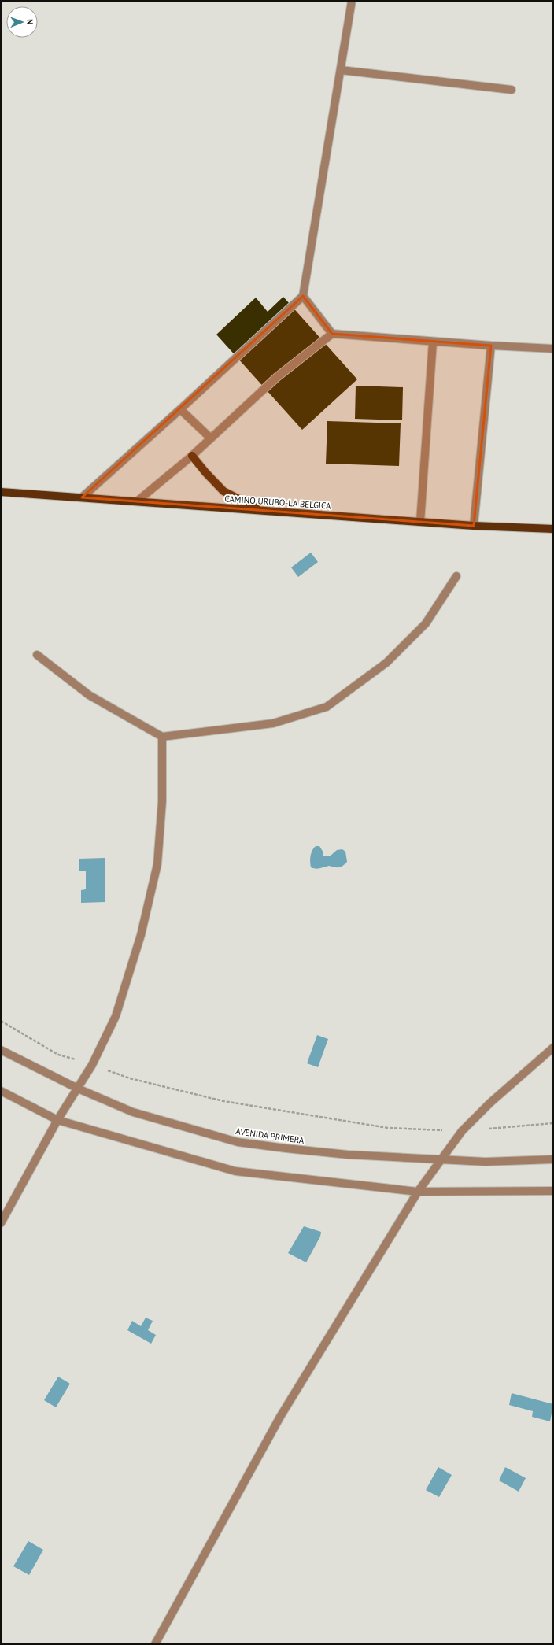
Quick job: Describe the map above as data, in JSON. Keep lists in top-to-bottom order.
{
  "streets": {
    "main road": ["CAMINO URUBO-LA BELGICA"],
    "street": ["AVENIDA PRIMERA"]
  },
  "north": "right"
}
